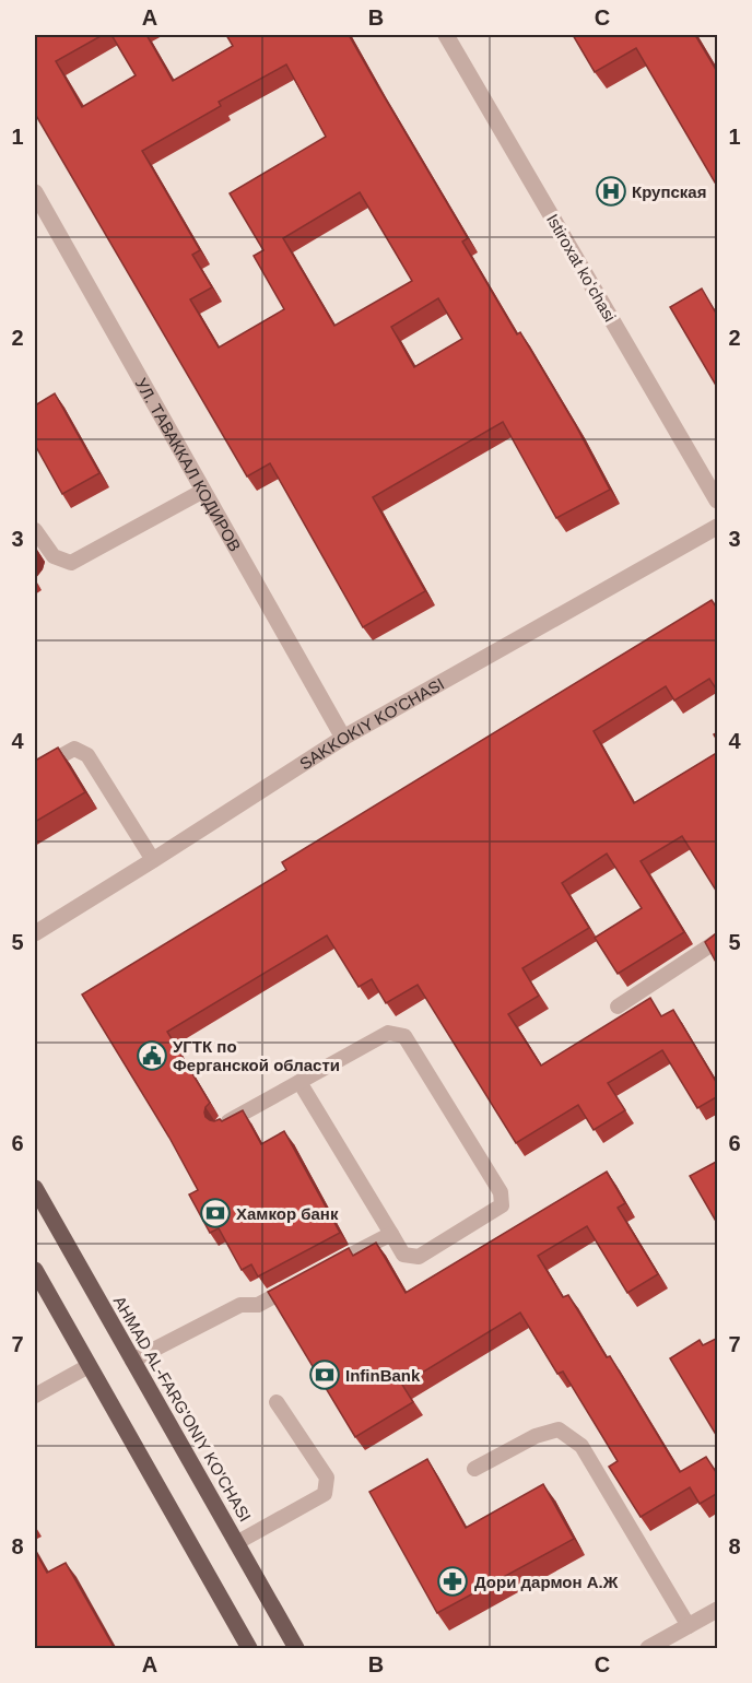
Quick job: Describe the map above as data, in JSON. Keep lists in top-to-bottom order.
{
  "streets": {
    "main road": ["AHMAD AL-FARG'ONIY KO'CHASI"],
    "street": ["Istiroxat koʻchasi", "УЛ. ТАВАККАЛ КОДИРОВ", "SAKKOKIY KO'CHASI"]
  },
  "crossings": [
    ["УЛ. ТАВАККАЛ КОДИРОВ", "SAKKOKIY KO'CHASI"]
  ],
  "places": {
    "hospital": ["Крупская"],
    "public building": ["УГТК по Ферганской области"],
    "bank": ["Хамкор банк", "InfinBank"],
    "pharmacy": ["Дори дармон А.Ж"]
  },
  "grid": {
    "columns": ["A", "B", "C"],
    "rows": [
      "1",
      "2",
      "3",
      "4",
      "5",
      "6",
      "7",
      "8"
    ]
  }
}
